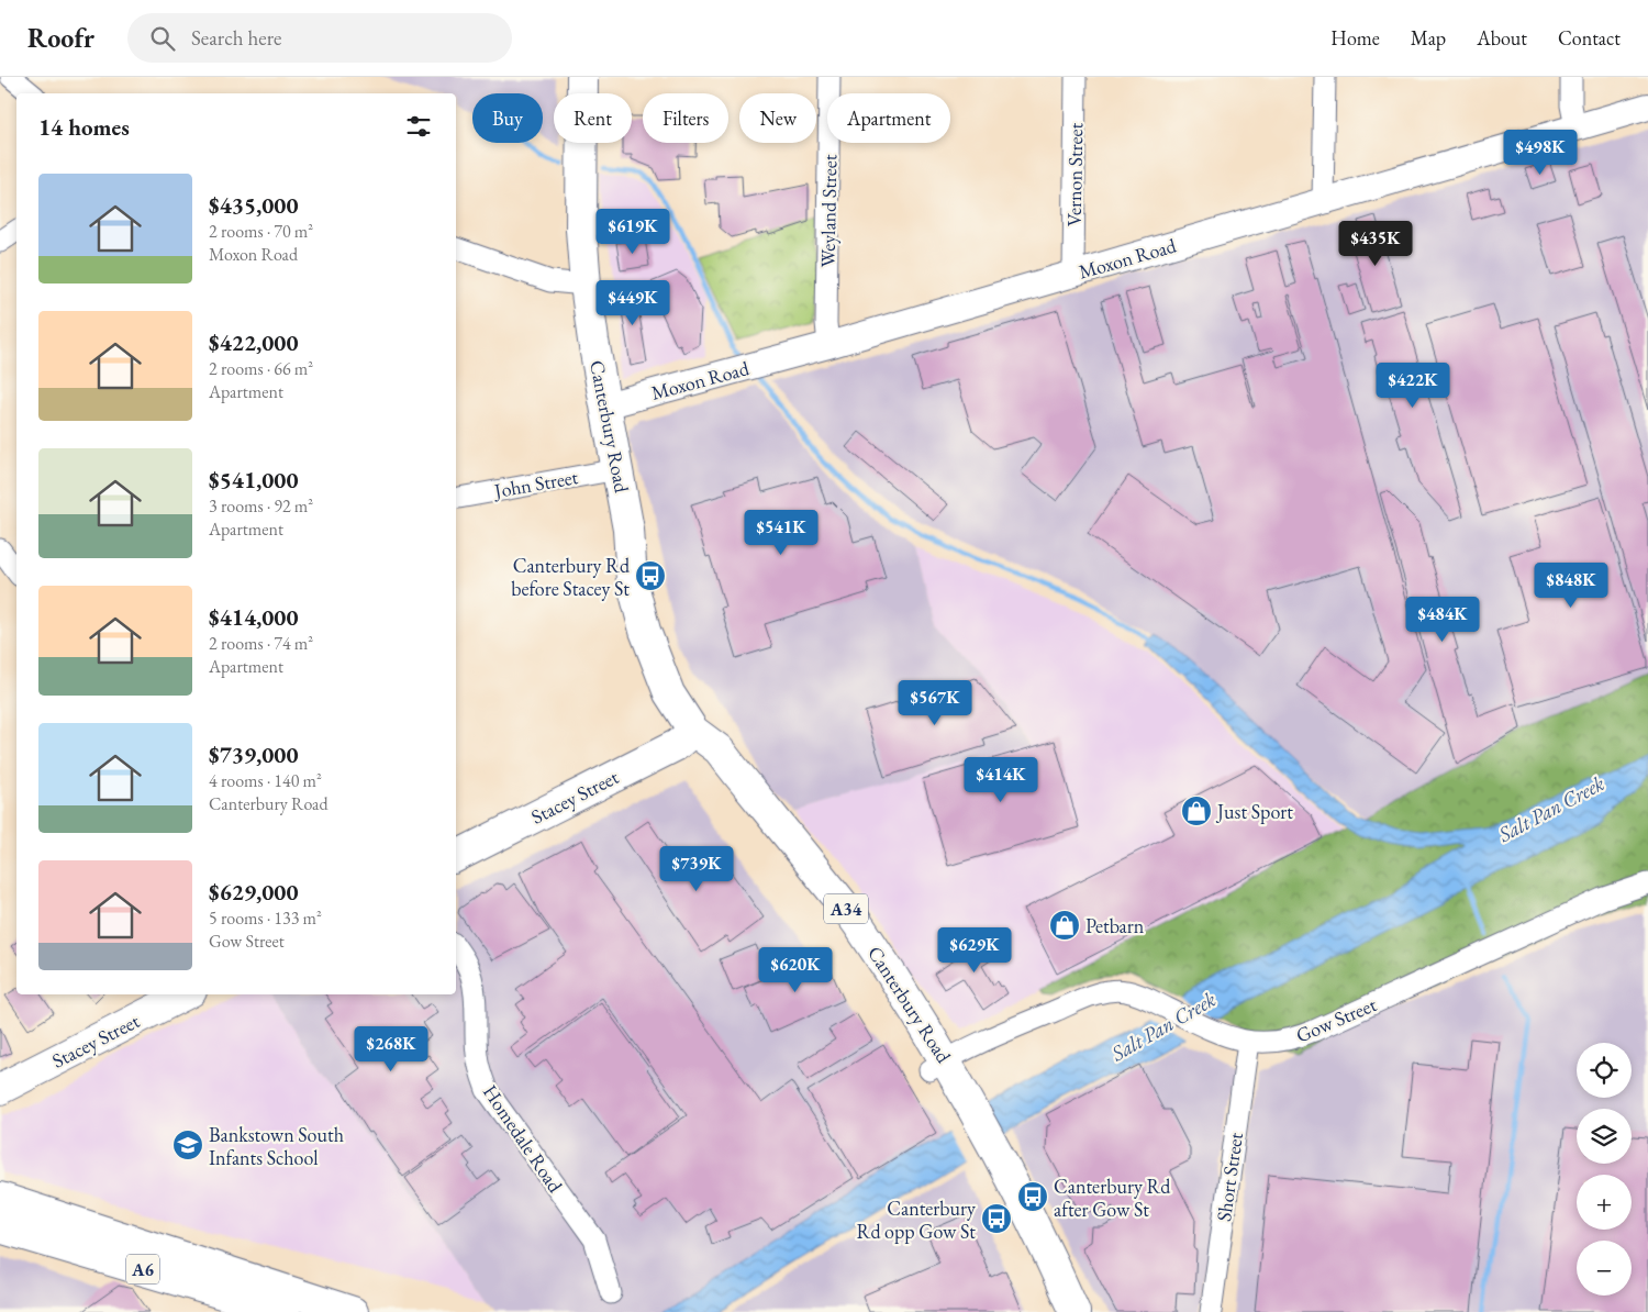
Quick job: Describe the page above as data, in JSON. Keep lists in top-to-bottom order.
{
  "streets": {
    "highway": [
      "Canterbury Road",
      "Stacey Street",
      "A34",
      "A6"
    ],
    "main road": ["Moxon Road"],
    "street": [
      "Vernon Street",
      "Weyland Street",
      "John Street",
      "Gow Street",
      "Homedale Road",
      "Short Street"
    ]
  },
  "crossings": [
    ["Vernon Street", "Moxon Road"],
    ["Weyland Street", "Moxon Road"],
    ["Moxon Road", "Canterbury Road"],
    ["Canterbury Road", "John Street"],
    ["Canterbury Road", "Stacey Street"],
    ["Canterbury Road", "Gow Street"],
    ["Gow Street", "Short Street"]
  ],
  "water": ["Salt Pan Creek"],
  "places": {
    "bus stop": ["Canterbury Rd before Stacey St", "Canterbury Rd after Gow St", "Canterbury Rd opp Gow St"],
    "shop": ["Just Sport", "Petbarn"],
    "school or university": ["Bankstown South Infants School"]
  },
  "page": {
    "header": "Roofr",
    "search": "Search here",
    "nav": [
      "Home",
      "Map",
      "About",
      "Contact"
    ],
    "chip": [
      "Buy",
      "Rent",
      "Filters",
      "New",
      "Apartment"
    ],
    "heading": "14 homes",
    "price": [
      "$498K",
      "$619K",
      "$435K",
      "$449K",
      "$422K",
      "$541K",
      "$848K",
      "$484K",
      "$567K",
      "$414K",
      "$739K",
      "$629K",
      "$620K",
      "$268K"
    ],
    "list": [
      {
        "name": "$435,000",
        "note": "2 rooms · 70 m² · Moxon Road"
      },
      {
        "name": "$422,000",
        "note": "2 rooms · 66 m² · Apartment"
      },
      {
        "name": "$541,000",
        "note": "3 rooms · 92 m² · Apartment"
      },
      {
        "name": "$414,000",
        "note": "2 rooms · 74 m² · Apartment"
      },
      {
        "name": "$739,000",
        "note": "4 rooms · 140 m² · Canterbury Road"
      },
      {
        "name": "$629,000",
        "note": "5 rooms · 133 m² · Gow Street"
      }
    ],
    "map_buttons": ["+", "−"]
  }
}
